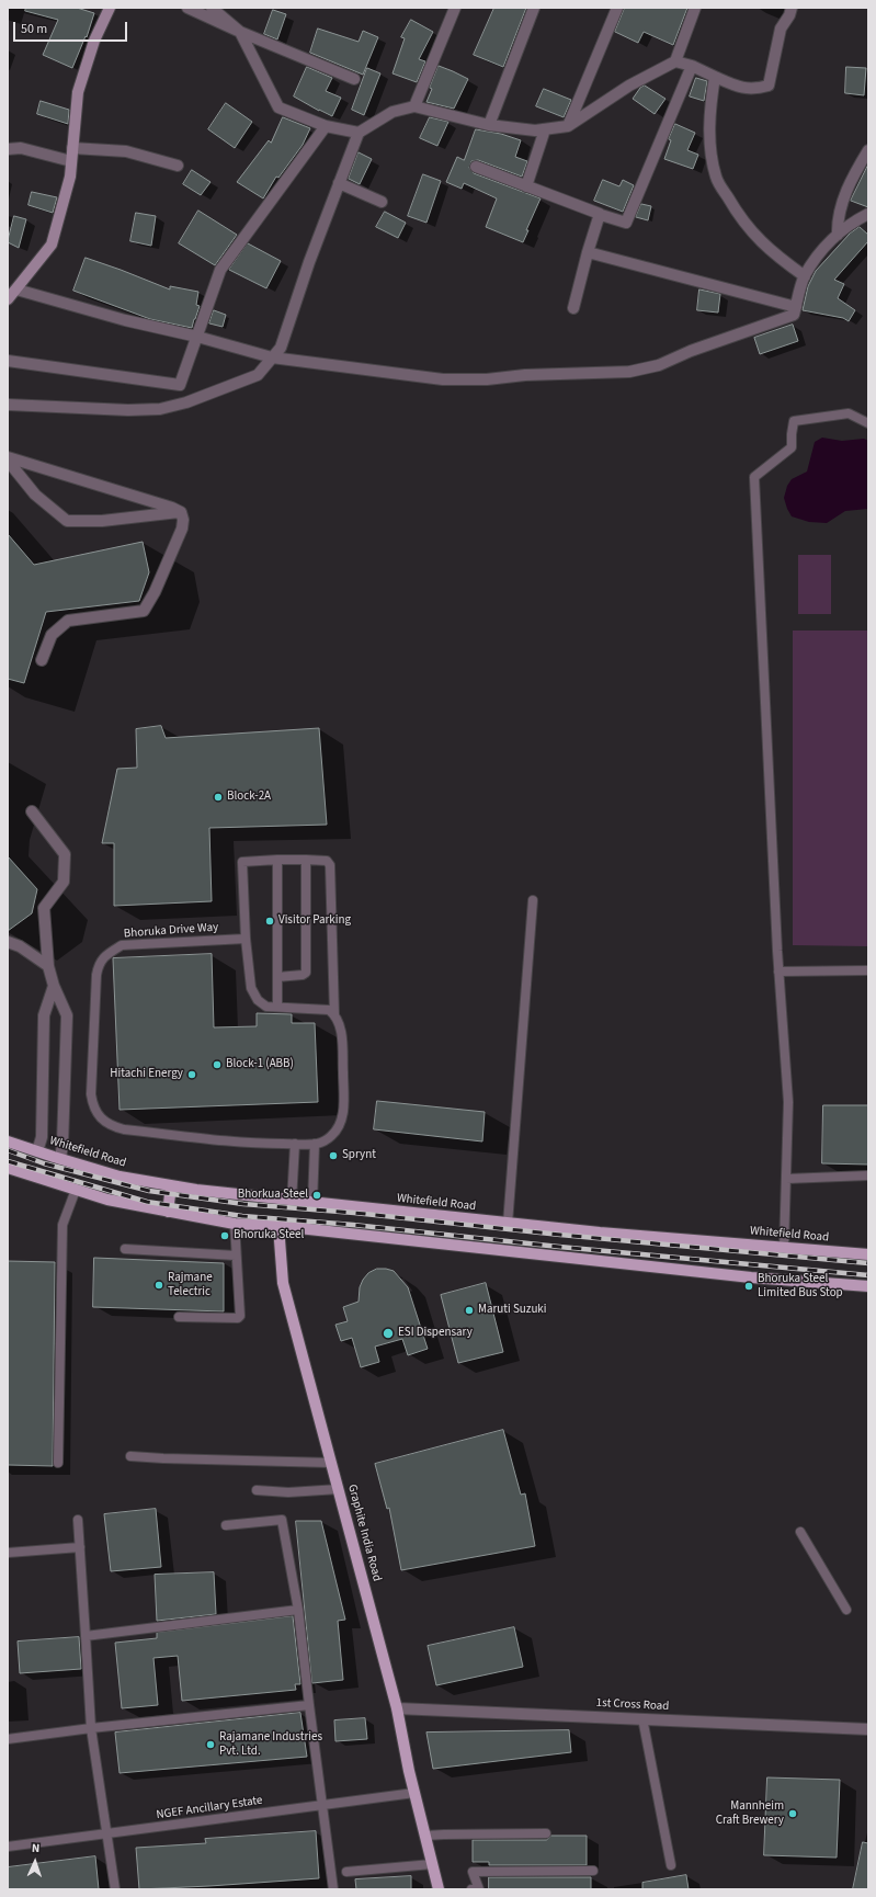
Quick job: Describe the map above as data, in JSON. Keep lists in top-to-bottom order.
{
  "streets": {
    "main road": ["Whitefield Road", "Graphite India Road"],
    "street": ["1st Cross Road"],
    "lane": ["Bhoruka Drive Way", "NGEF Ancillary Estate"]
  },
  "crossings": [
    ["Graphite India Road", "1st Cross Road"],
    ["Graphite India Road", "NGEF Ancillary Estate"]
  ],
  "places": [
    "Block-2A",
    "Visitor Parking",
    "Block-1 (ABB)",
    "Hitachi Energy",
    "Sprynt",
    "Bhorkua Steel",
    "Bhoruka Steel",
    "Rajmane Telectric",
    "Bhoruka Steel Limited Bus Stop",
    "Maruti Suzuki",
    "ESI Dispensary",
    "Rajamane Industries Pvt. Ltd.",
    "Mannheim Craft Brewery"
  ],
  "scale_bar": "50 m",
  "north": "top"
}
